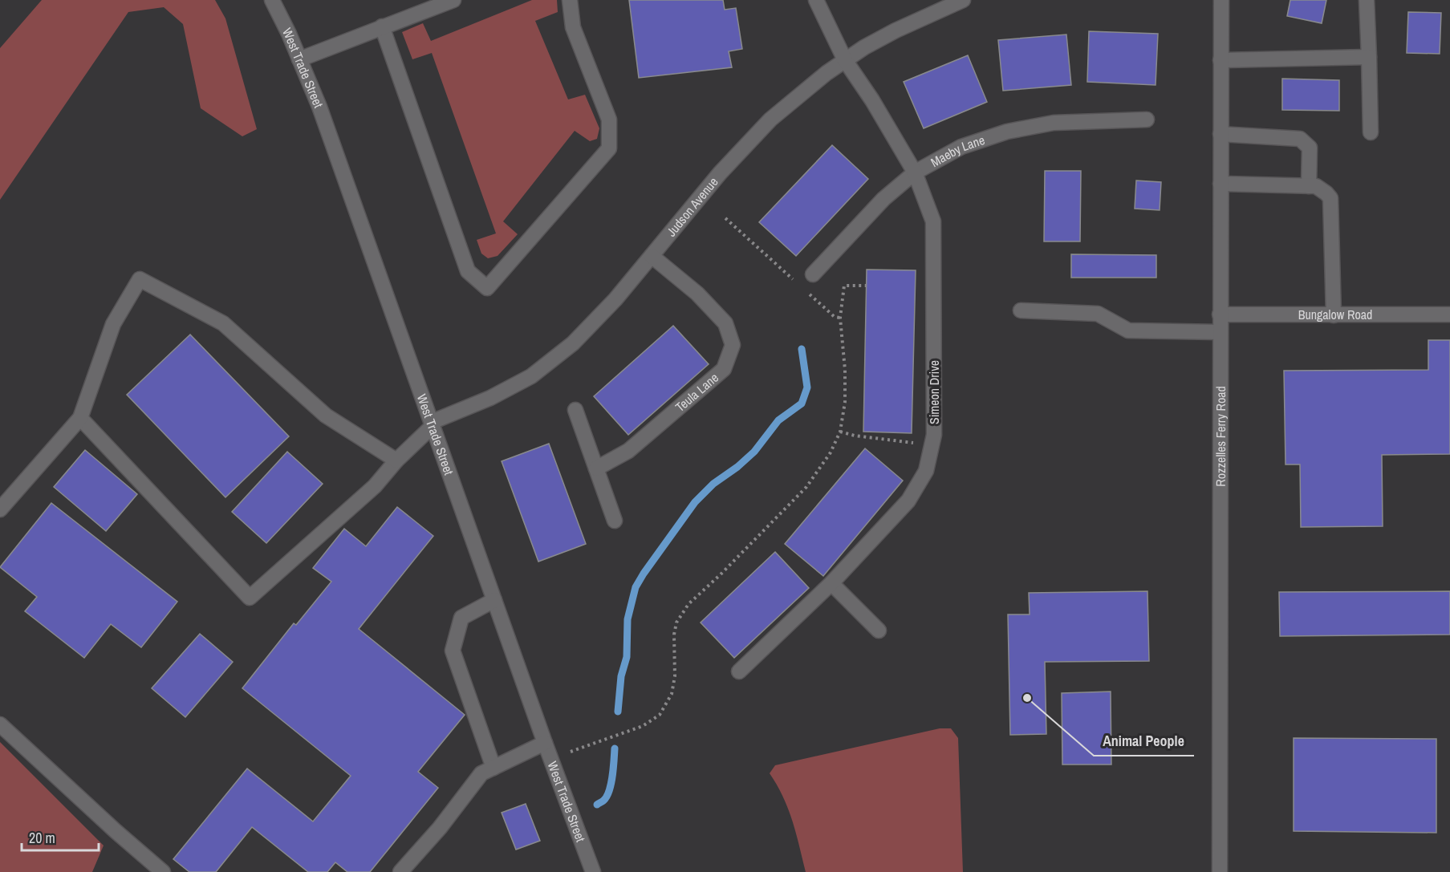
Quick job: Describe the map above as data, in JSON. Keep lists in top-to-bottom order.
{
  "streets": {
    "street": [
      "West Trade Street",
      "Maeby Lane",
      "Judson Avenue",
      "Bungalow Road",
      "Teula Lane",
      "Simeon Drive",
      "Rozzelles Ferry Road"
    ]
  },
  "crossings": [
    ["West Trade Street", "Judson Avenue"],
    ["Maeby Lane", "Simeon Drive"],
    ["Judson Avenue", "Teula Lane"],
    ["Judson Avenue", "Simeon Drive"],
    ["Bungalow Road", "Rozzelles Ferry Road"]
  ],
  "places": ["Animal People"],
  "scale_bar": "20 m"
}
